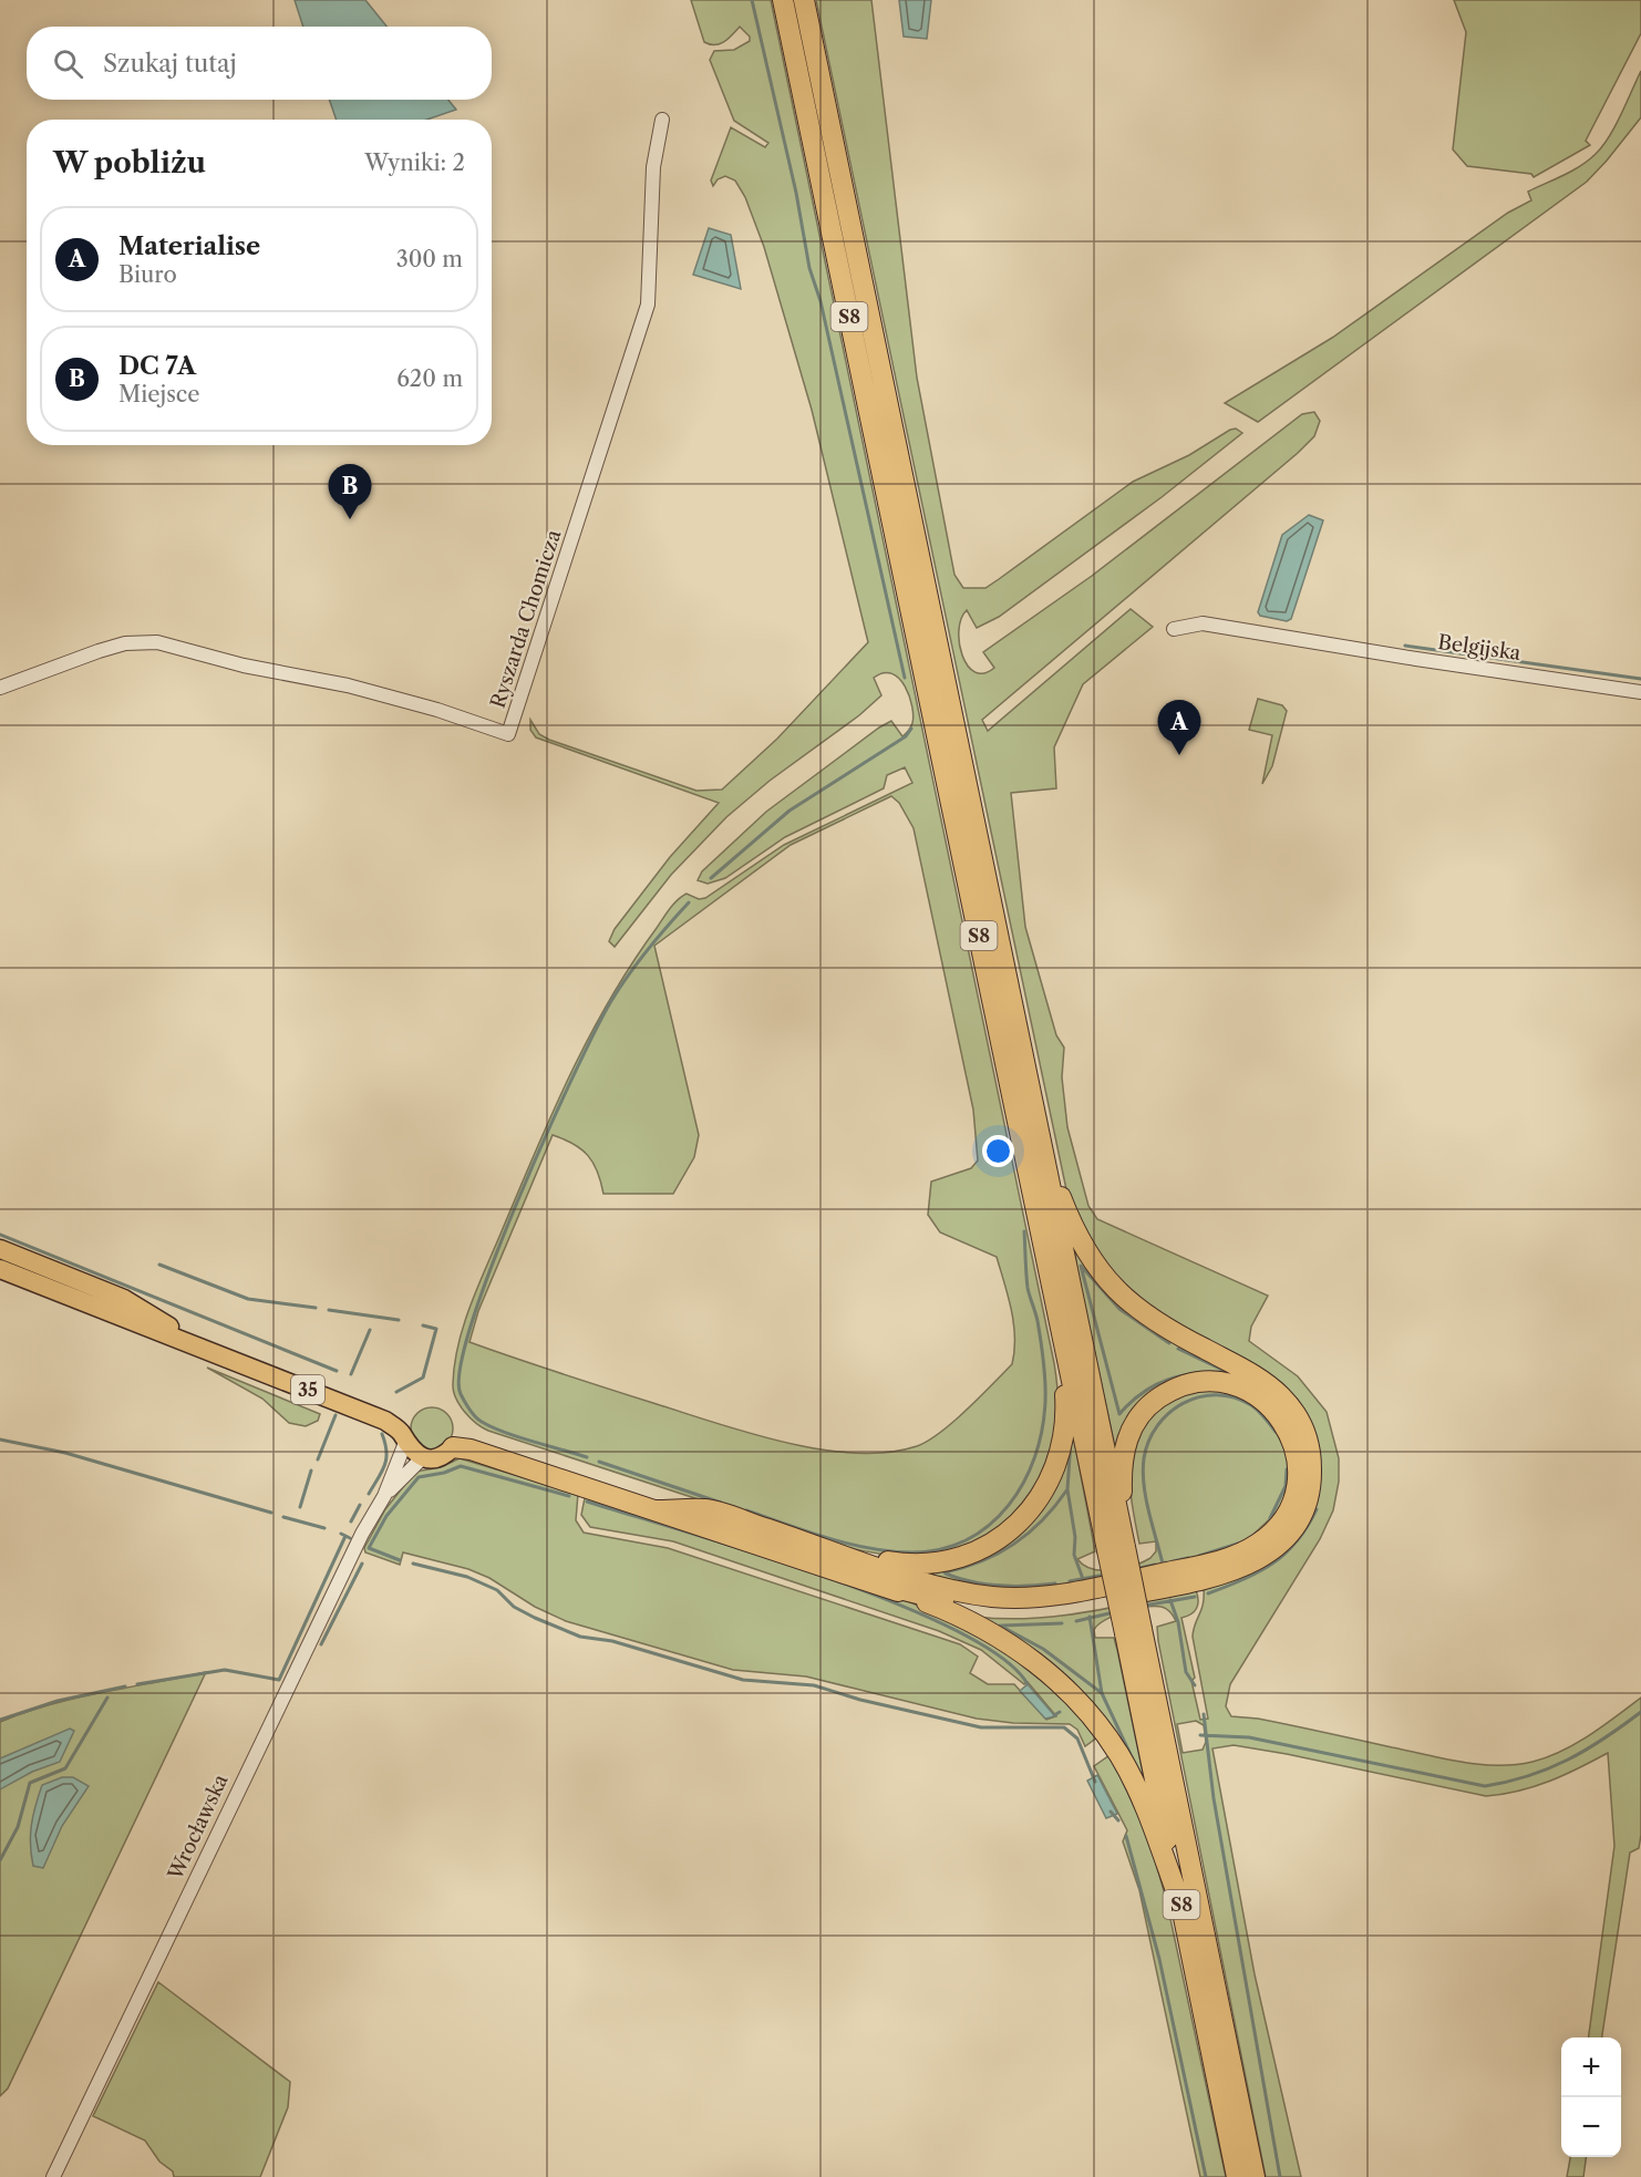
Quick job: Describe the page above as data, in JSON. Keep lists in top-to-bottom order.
{
  "streets": {
    "highway": ["S8"],
    "main road": ["35"],
    "street": ["Ryszarda Chomicza", "Belgijska", "Wrocławska"]
  },
  "page": {
    "search": "Szukaj tutaj",
    "heading": ["W pobliżu", "Wyniki: 2"],
    "list": [
      {
        "mark": "A",
        "name": "Materialise",
        "note": "Biuro",
        "value": "300 m"
      },
      {
        "mark": "B",
        "name": "DC 7A",
        "note": "Miejsce",
        "value": "620 m"
      }
    ],
    "pins": ["B", "A"],
    "map_buttons": ["+", "−"]
  }
}
